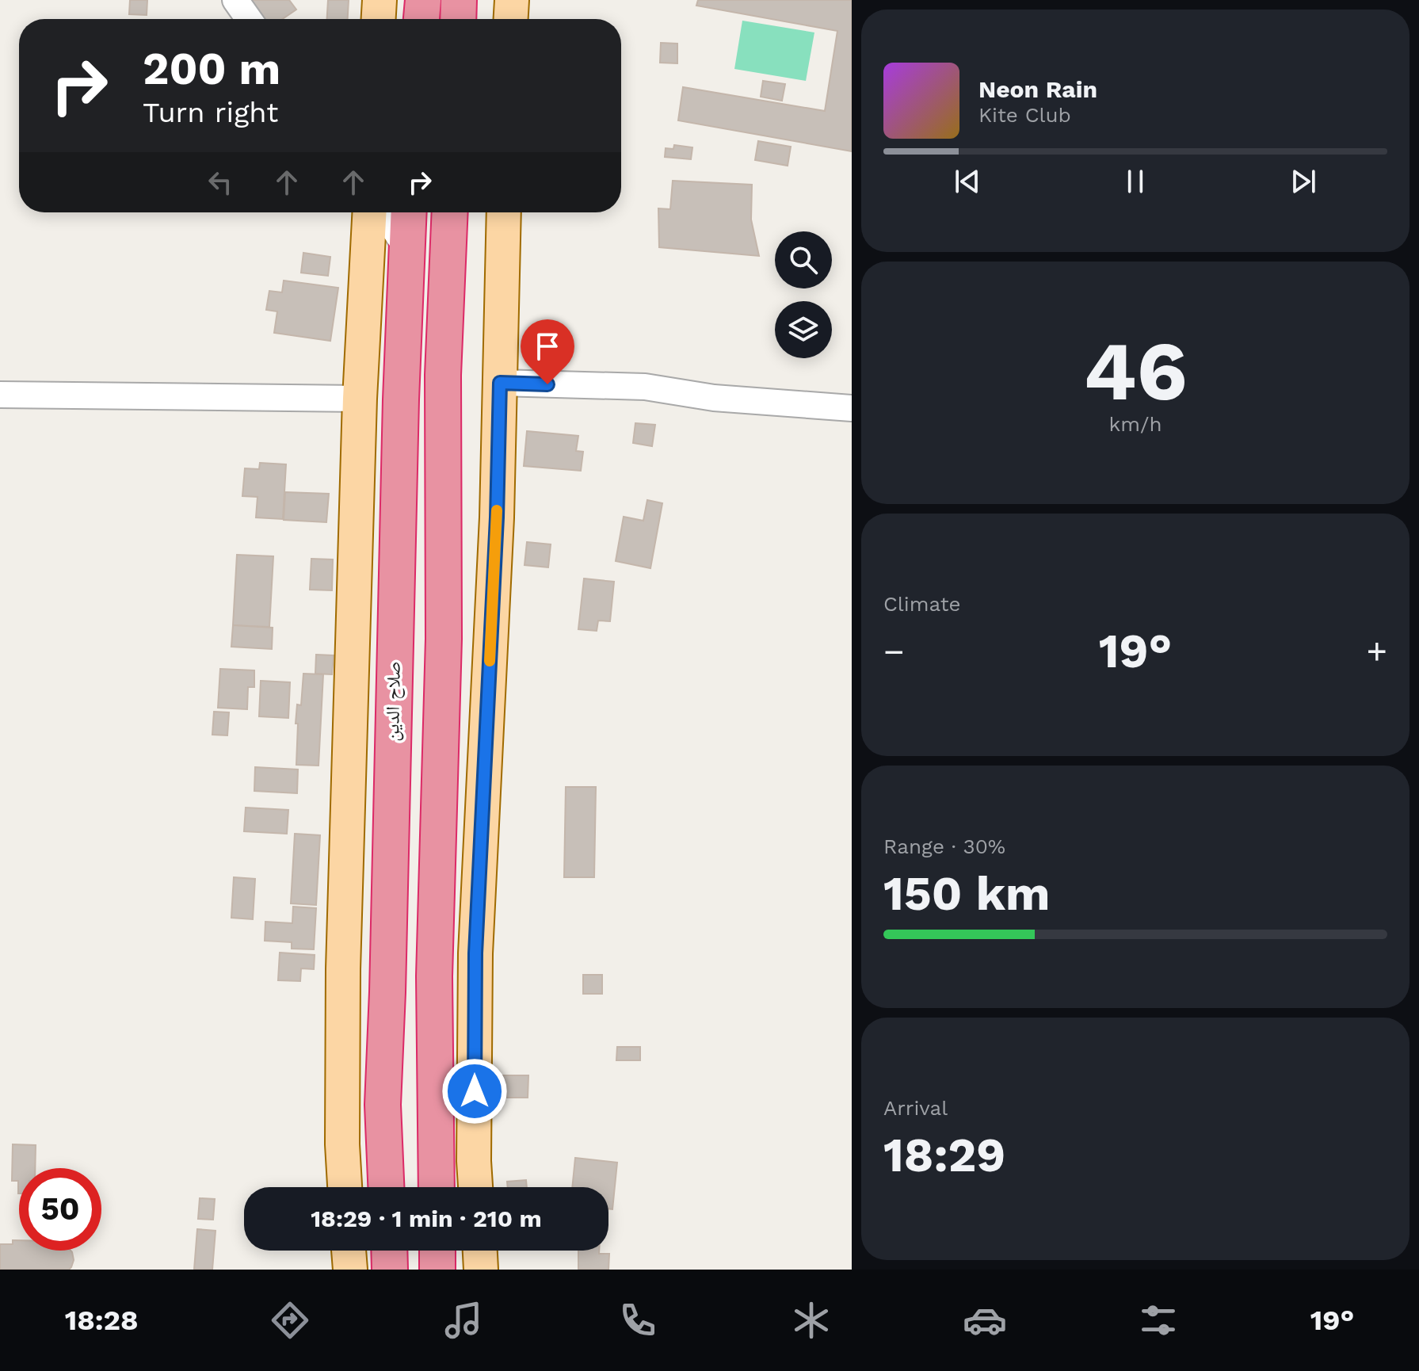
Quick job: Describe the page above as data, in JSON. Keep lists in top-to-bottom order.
{
  "streets": {
    "highway": ["صلاح الدين"]
  },
  "page": {
    "turn": ["200 m", "Turn right"],
    "song": ["Neon Rain", "Kite Club"],
    "tile": [
      ["46", "km/h"],
      "Climate",
      ["Range · 30%", "150 km"],
      ["Arrival", "18:29"]
    ],
    "heat": ["−", "19°", "+"],
    "limit": "50",
    "trip": "18:29 · 1 min · 210 m",
    "tabs": ["18:28", "19°"]
  }
}
